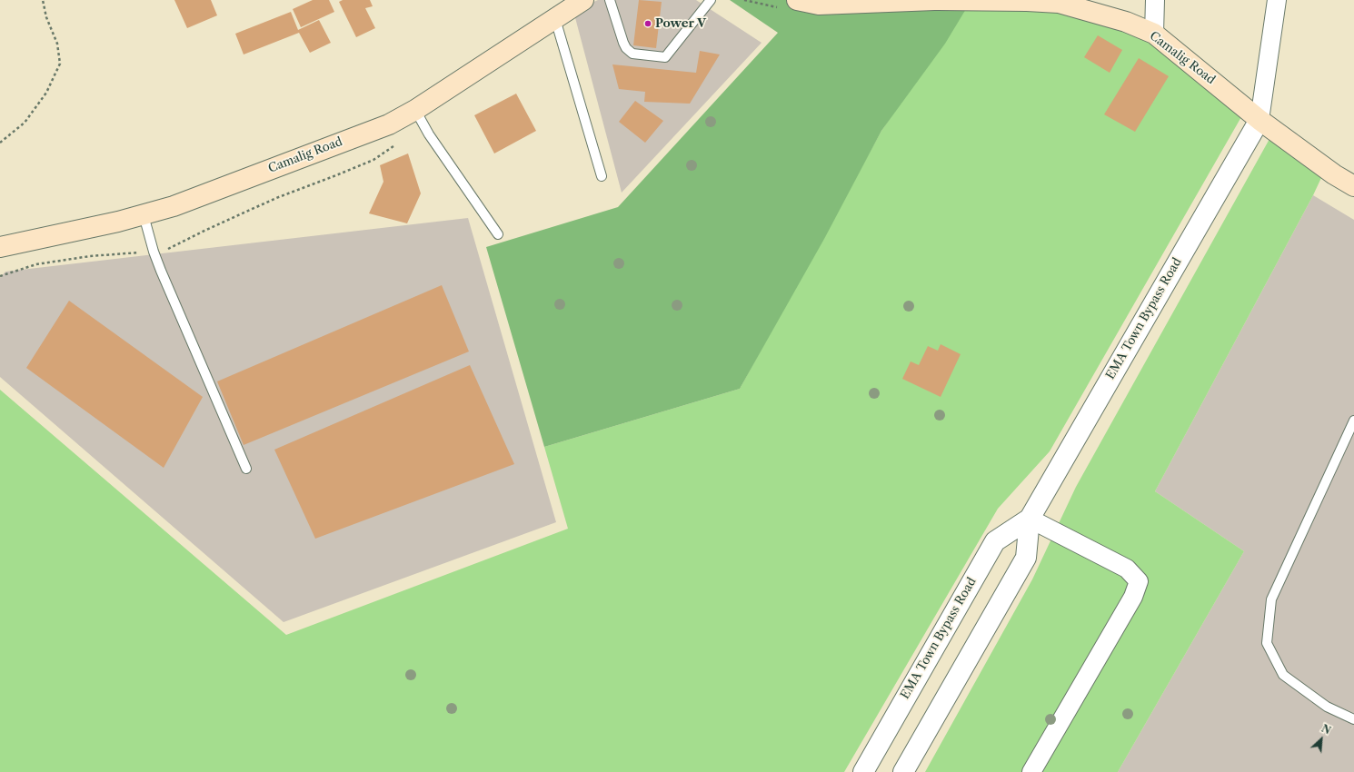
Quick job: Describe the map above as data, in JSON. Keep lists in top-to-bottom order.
{
  "streets": {
    "main road": ["Camalig Road"],
    "street": ["EMA Town Bypass Road"]
  },
  "crossings": [
    ["Camalig Road", "EMA Town Bypass Road"]
  ],
  "places": ["Power V"],
  "north": "top right"
}
